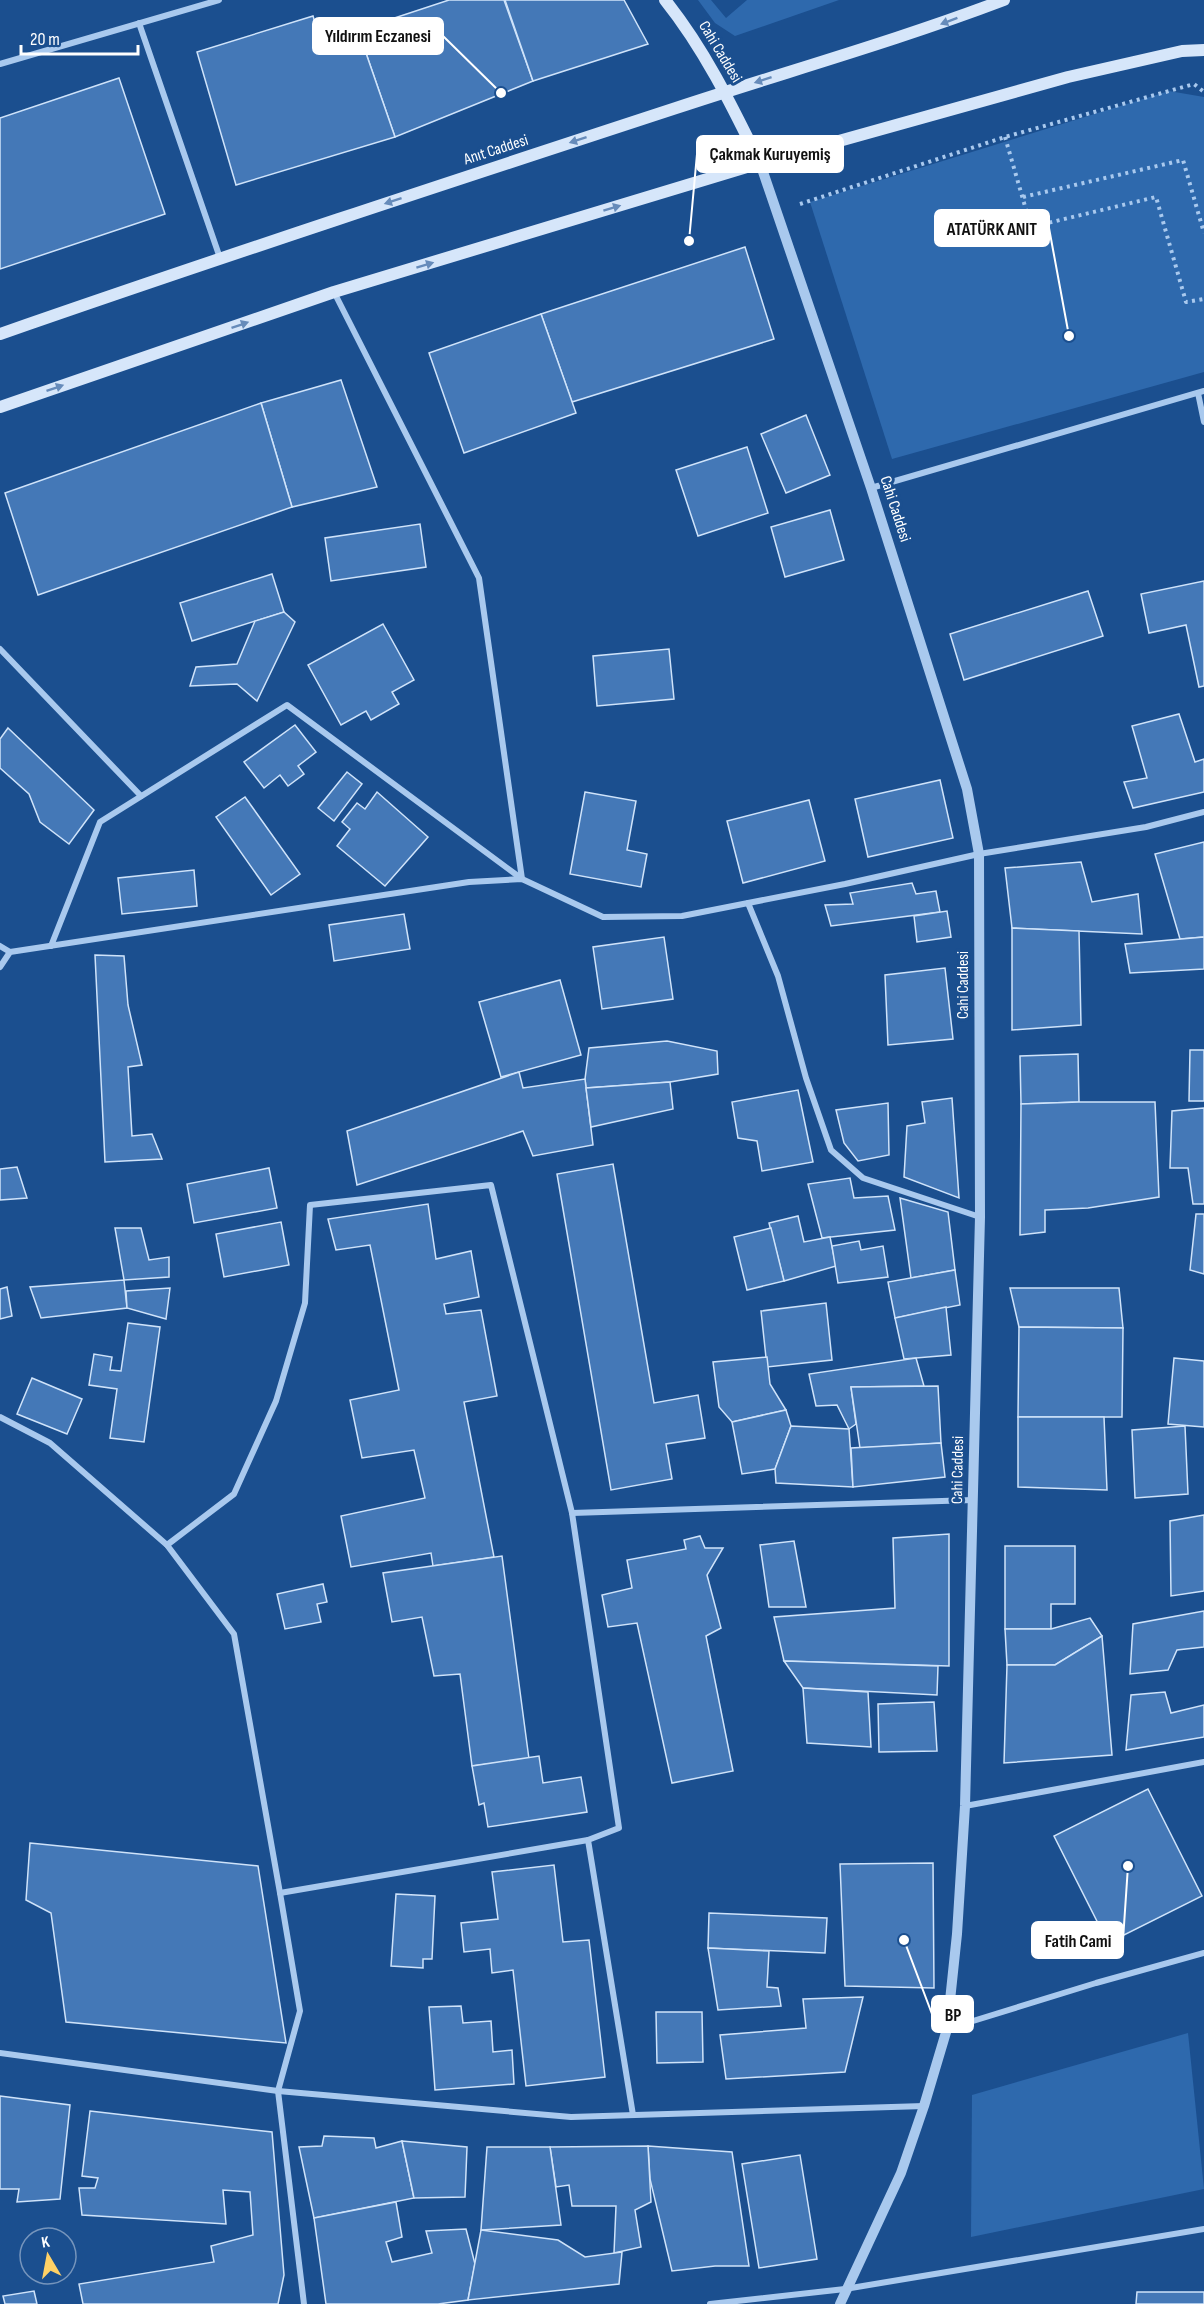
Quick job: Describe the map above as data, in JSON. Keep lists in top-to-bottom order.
{
  "streets": {
    "main road": ["Cahi Caddesi", "Anıt Caddesi"]
  },
  "crossings": [
    ["Cahi Caddesi", "Anıt Caddesi"]
  ],
  "places": [
    "Yıldırım Eczanesi",
    "Çakmak Kuruyemiş",
    "ATATÜRK ANIT",
    "Fatih Cami",
    "BP"
  ],
  "scale_bar": "20 m",
  "north": "top"
}
